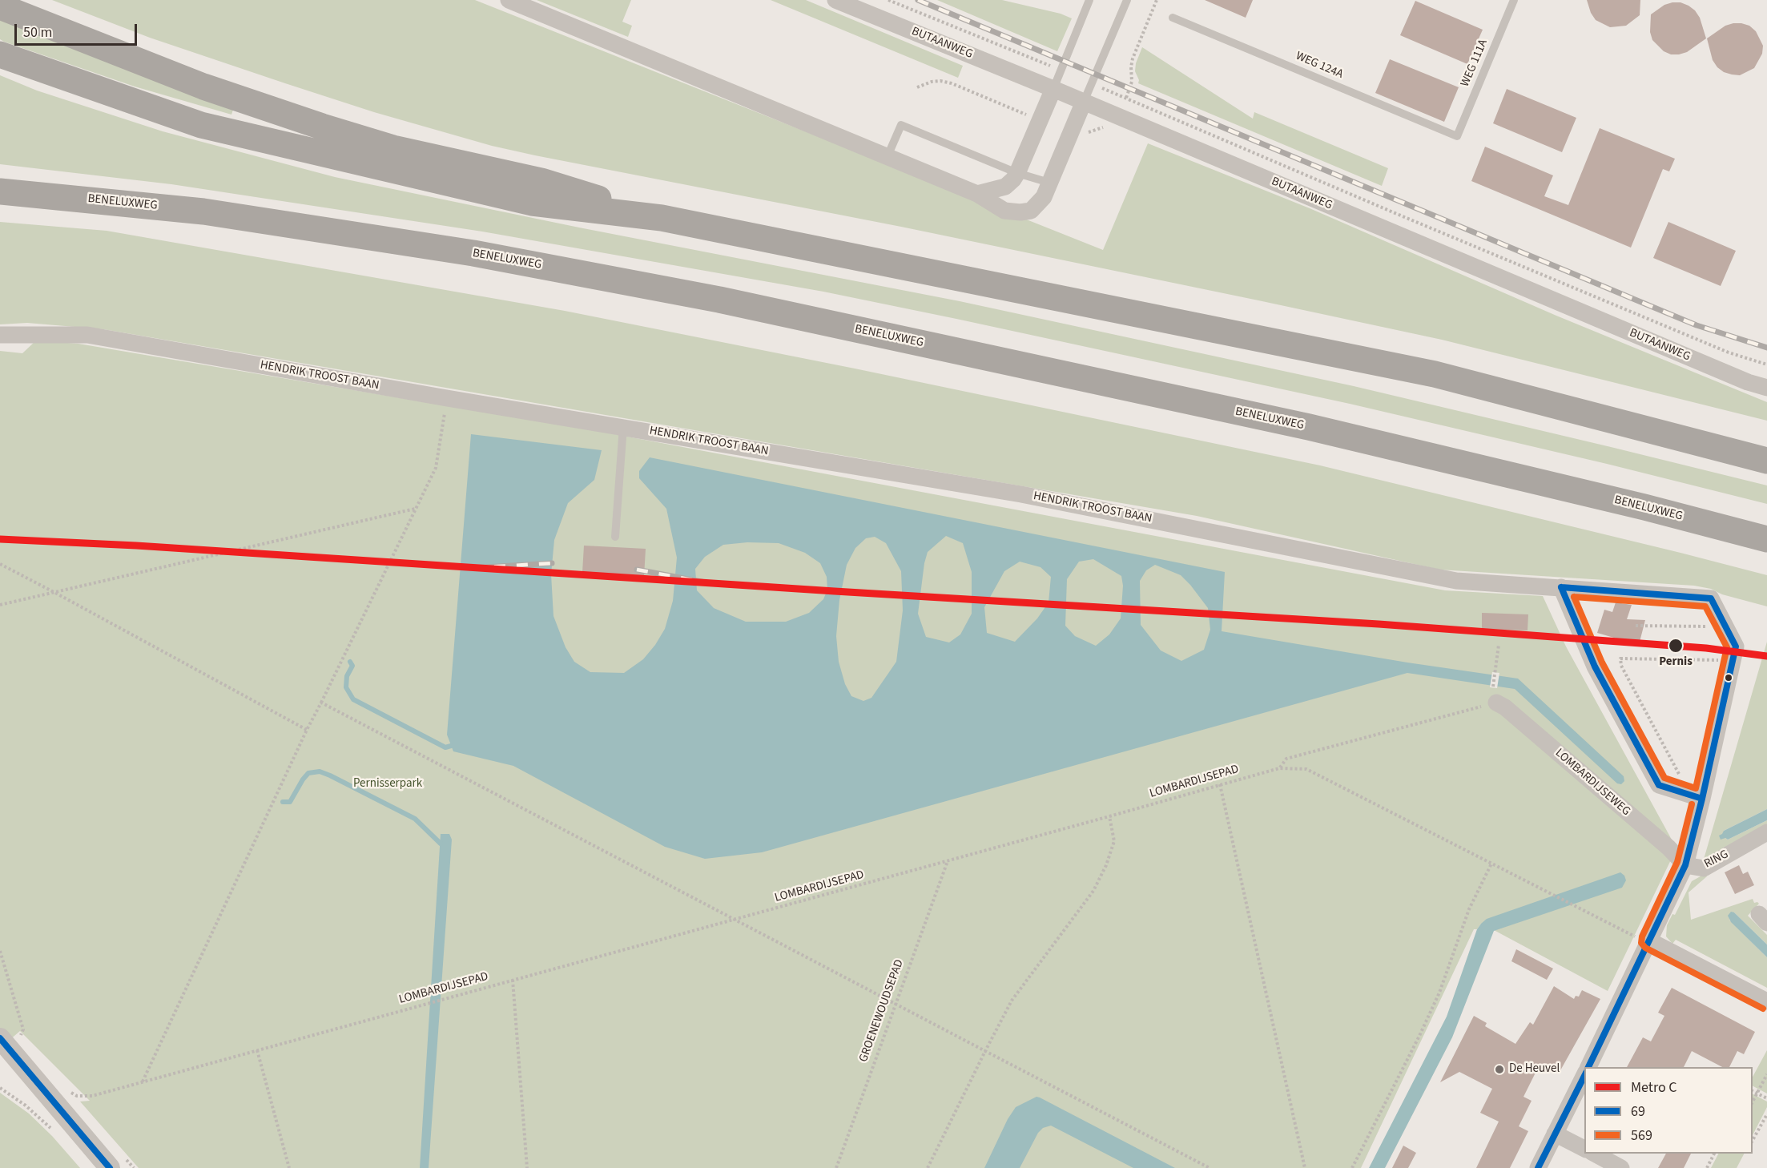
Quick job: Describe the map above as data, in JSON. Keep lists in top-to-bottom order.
{
  "streets": {
    "highway": ["BENELUXWEG"],
    "street": [
      "BUTAANWEG",
      "HENDRIK TROOST BAAN",
      "LOMBARDIJSEWEG",
      "RING"
    ],
    "lane": ["WEG 111A", "WEG 124A"],
    "path": ["LOMBARDIJSEPAD", "GROENEWOUDSEPAD"]
  },
  "crossings": [
    ["WEG 111A", "WEG 124A"],
    ["LOMBARDIJSEPAD", "GROENEWOUDSEPAD"],
    ["LOMBARDIJSEWEG", "RING"]
  ],
  "parks": ["Pernisserpark"],
  "places": ["Pernis", "De Heuvel"],
  "lines": ["metro line C", "transit line 69", "transit line 569"],
  "legend": ["Metro C", "69", "569"],
  "scale_bar": "50 m"
}
